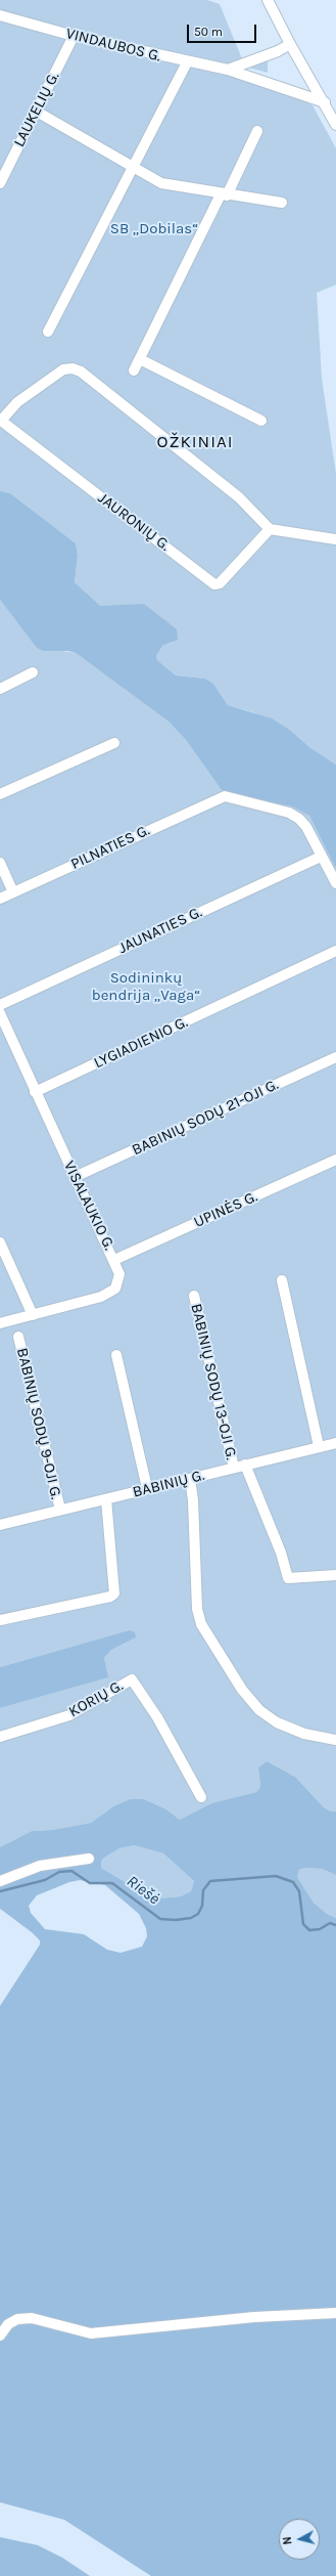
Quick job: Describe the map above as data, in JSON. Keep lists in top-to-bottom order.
{
  "streets": {
    "street": [
      "VINDAUBOS G.",
      "LAUKELIŲ G.",
      "JAURONIŲ G.",
      "PILNATIES G.",
      "JAUNATIES G.",
      "LYGIADIENIO G.",
      "BABINIŲ SODŲ 21-OJI G.",
      "VISALAUKIO G.",
      "UPINĖS G.",
      "BABINIŲ SODŲ 13-OJI G.",
      "BABINIŲ SODŲ 9-OJI G.",
      "BABINIŲ G.",
      "KORIŲ G."
    ]
  },
  "crossings": [
    ["VINDAUBOS G.", "LAUKELIŲ G."],
    ["PILNATIES G.", "JAUNATIES G."],
    ["LYGIADIENIO G.", "VISALAUKIO G."],
    ["BABINIŲ SODŲ 21-OJI G.", "VISALAUKIO G."],
    ["VISALAUKIO G.", "UPINĖS G."],
    ["BABINIŲ SODŲ 13-OJI G.", "BABINIŲ G."],
    ["BABINIŲ SODŲ 9-OJI G.", "BABINIŲ G."]
  ],
  "districts": ["OŽKINIAI"],
  "water": ["Riešė"],
  "parks": ["SB „Dobilas“", "Sodininkų bendrija „Vaga“"],
  "scale_bar": "50 m",
  "north": "left"
}
